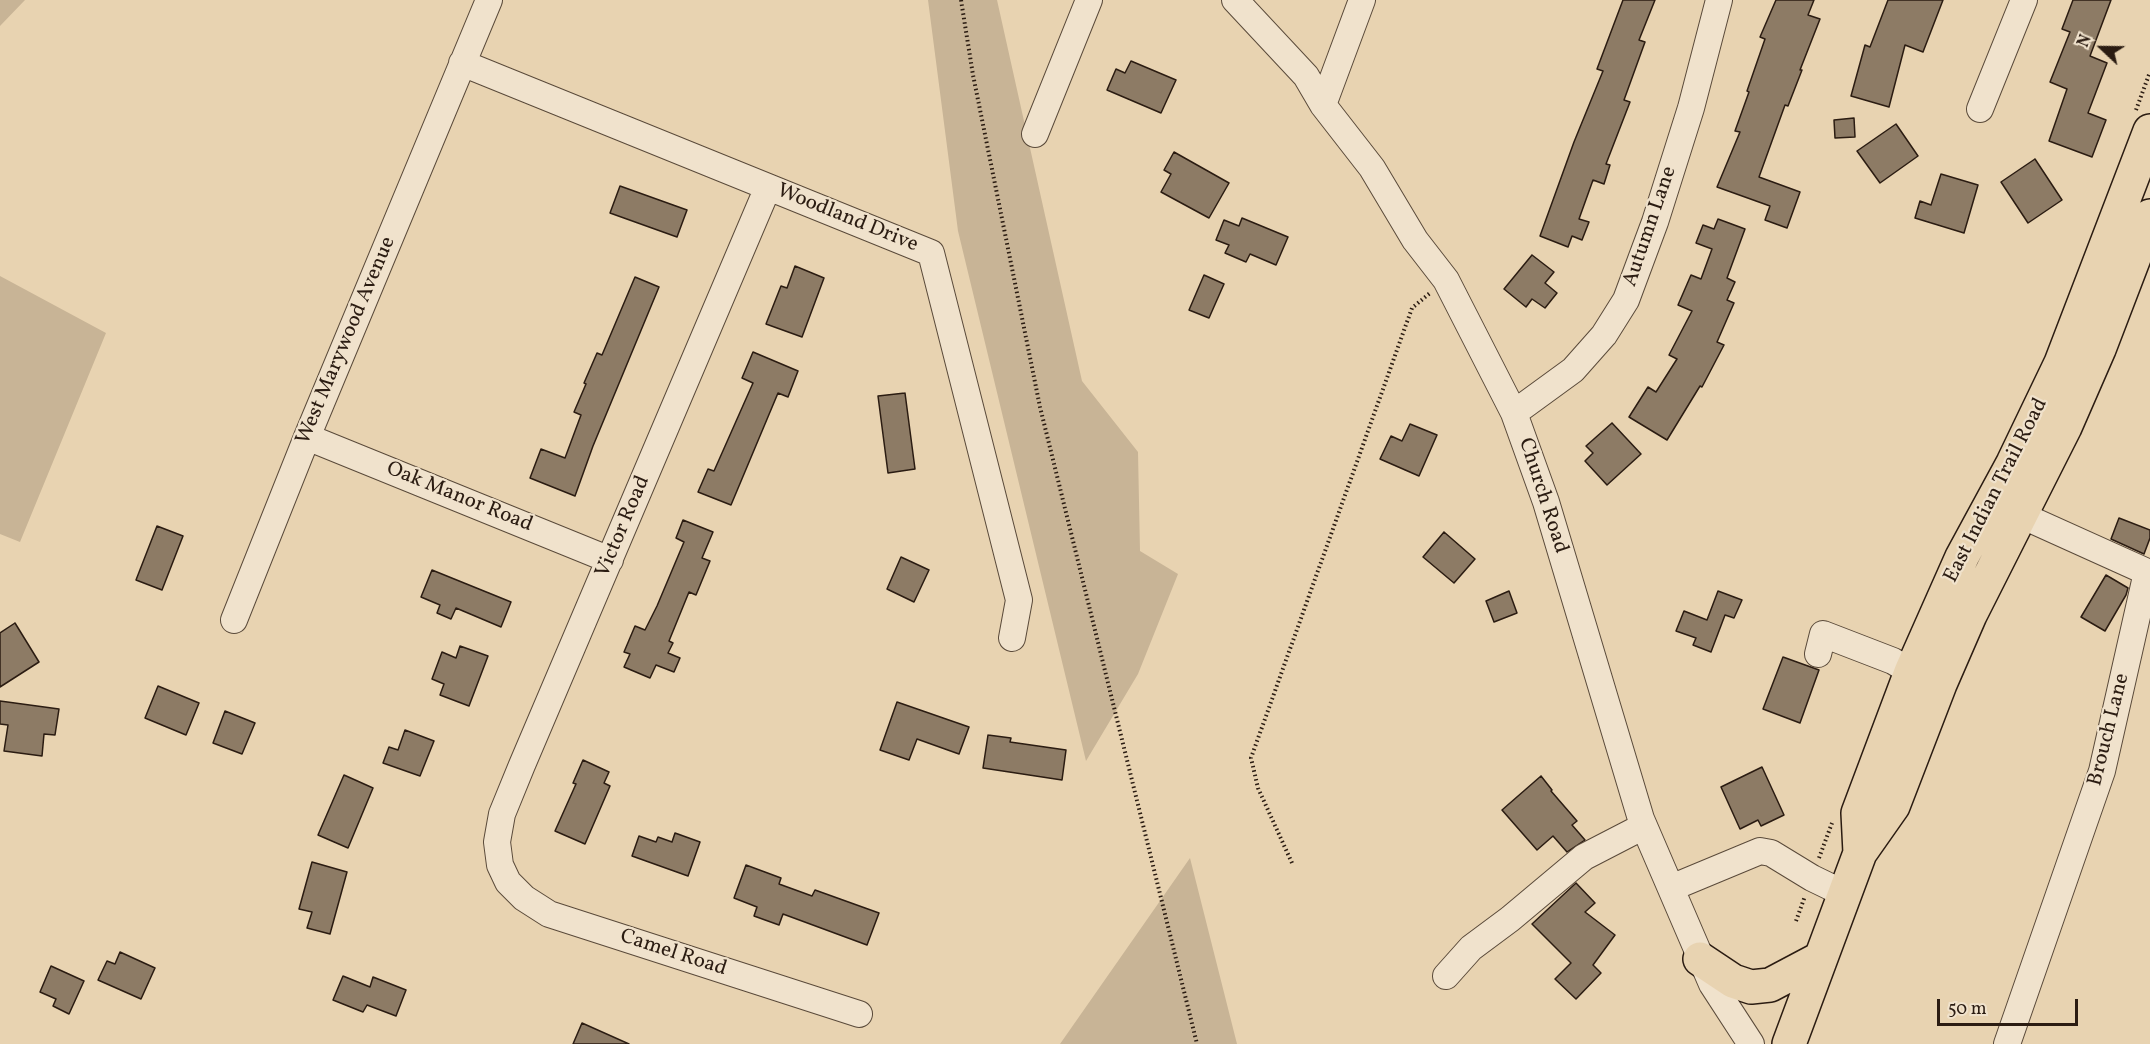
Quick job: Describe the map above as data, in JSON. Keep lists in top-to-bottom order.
{
  "streets": {
    "main road": ["East Indian Trail Road"],
    "street": [
      "Woodland Drive",
      "Autumn Lane",
      "West Marywood Avenue",
      "Church Road",
      "Oak Manor Road",
      "Victor Road",
      "Brouch Lane",
      "Camel Road"
    ]
  },
  "crossings": [
    ["Woodland Drive", "West Marywood Avenue"],
    ["Woodland Drive", "Victor Road"],
    ["Autumn Lane", "Church Road"],
    ["West Marywood Avenue", "Oak Manor Road"],
    ["East Indian Trail Road", "Church Road"],
    ["East Indian Trail Road", "Brouch Lane"],
    ["Oak Manor Road", "Victor Road"],
    ["Victor Road", "Camel Road"]
  ],
  "scale_bar": "50 m",
  "north": "left"
}
